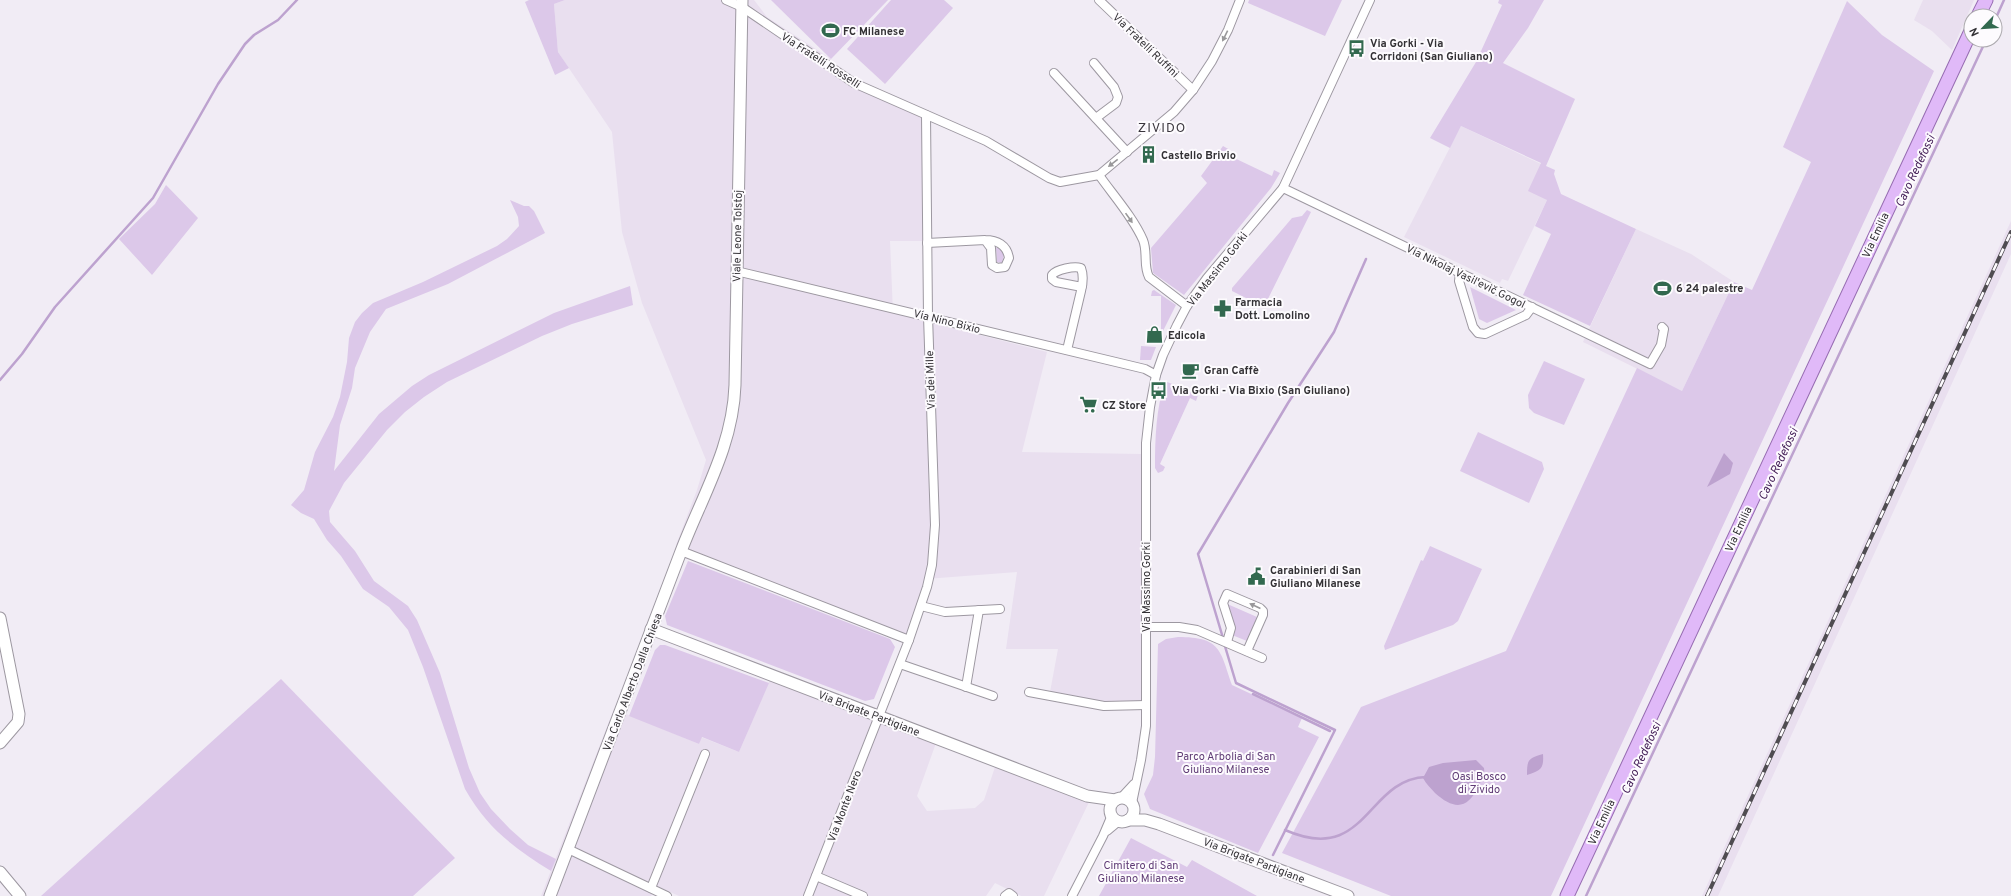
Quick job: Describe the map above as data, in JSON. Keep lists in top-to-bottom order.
{
  "streets": {
    "main road": ["Via Emilia"],
    "street": [
      "Via Fratelli Ruffini",
      "Via Fratelli Rosselli",
      "Viale Leone Tolstoj",
      "Via Massimo Gorki",
      "Via Nikolaj Vasil'evič Gogol",
      "Via Nino Bixio",
      "Via dei Mille",
      "Via Carlo Alberto Dalla Chiesa",
      "Via Brigate Partigiane",
      "Via Monte Nero"
    ]
  },
  "crossings": [
    ["Via Fratelli Rosselli", "Viale Leone Tolstoj"],
    ["Via Fratelli Rosselli", "Via dei Mille"],
    ["Viale Leone Tolstoj", "Via Nino Bixio"],
    ["Viale Leone Tolstoj", "Via Carlo Alberto Dalla Chiesa"],
    ["Via Massimo Gorki", "Via Nikolaj Vasil'evič Gogol"],
    ["Via Massimo Gorki", "Via Nino Bixio"],
    ["Via Massimo Gorki", "Via Brigate Partigiane"],
    ["Via Nino Bixio", "Via dei Mille"],
    ["Via dei Mille", "Via Brigate Partigiane"],
    ["Via dei Mille", "Via Monte Nero"],
    ["Via Carlo Alberto Dalla Chiesa", "Via Brigate Partigiane"],
    ["Via Brigate Partigiane", "Via Monte Nero"]
  ],
  "districts": ["ZIVIDO"],
  "water": ["Cavo Redefossi"],
  "parks": ["Parco Arbolia di San Giuliano Milanese", "Oasi Bosco di Zivido", "Cimitero di San Giuliano Milanese"],
  "places": {
    "sports": ["FC Milanese", "6 24 palestre"],
    "bus stop": ["Via Gorki - Via Corridoni (San Giuliano)", "Via Gorki - Via Bixio (San Giuliano)"],
    "building": ["Castello Brivio"],
    "pharmacy": ["Farmacia Dott. Lomolino"],
    "shop": ["Edicola"],
    "cafe": ["Gran Caffè"],
    "supermarket": ["CZ Store"],
    "public building": ["Carabinieri di San Giuliano Milanese"]
  },
  "north": "bottom left"
}
